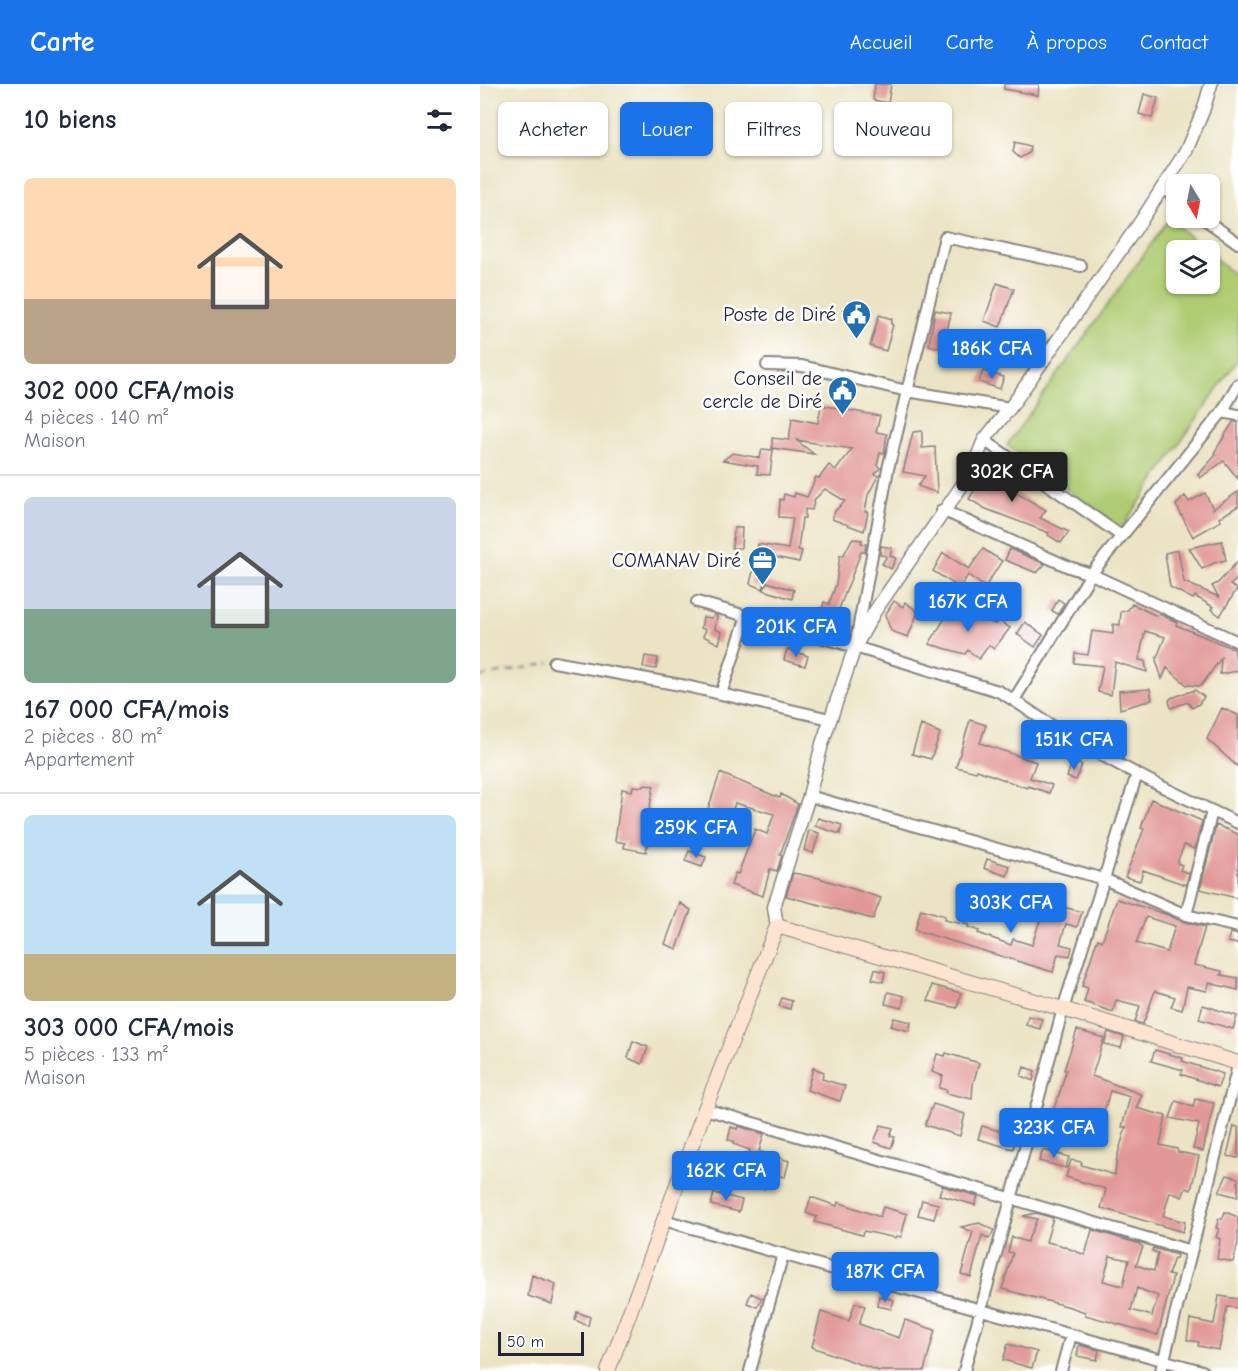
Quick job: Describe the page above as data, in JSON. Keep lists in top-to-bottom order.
{
  "places": {
    "public building": ["Poste de Diré", "Conseil de cercle de Diré"],
    "office": ["COMANAV Diré"]
  },
  "scale_bar": "50 m",
  "north": "bottom",
  "page": {
    "header": "Carte",
    "nav": [
      "Accueil",
      "Carte",
      "À propos",
      "Contact"
    ],
    "heading": "10 biens",
    "chip": [
      "Acheter",
      "Louer",
      "Filtres",
      "Nouveau"
    ],
    "list": [
      {
        "name": "302 000 CFA/mois",
        "note": "4 pièces · 140 m² · Maison"
      },
      {
        "name": "167 000 CFA/mois",
        "note": "2 pièces · 80 m² · Appartement"
      },
      {
        "name": "303 000 CFA/mois",
        "note": "5 pièces · 133 m² · Maison"
      }
    ],
    "price": [
      "186K CFA",
      "302K CFA",
      "167K CFA",
      "201K CFA",
      "151K CFA",
      "259K CFA",
      "303K CFA",
      "323K CFA",
      "162K CFA",
      "187K CFA"
    ],
    "scale": "50 m"
  }
}
